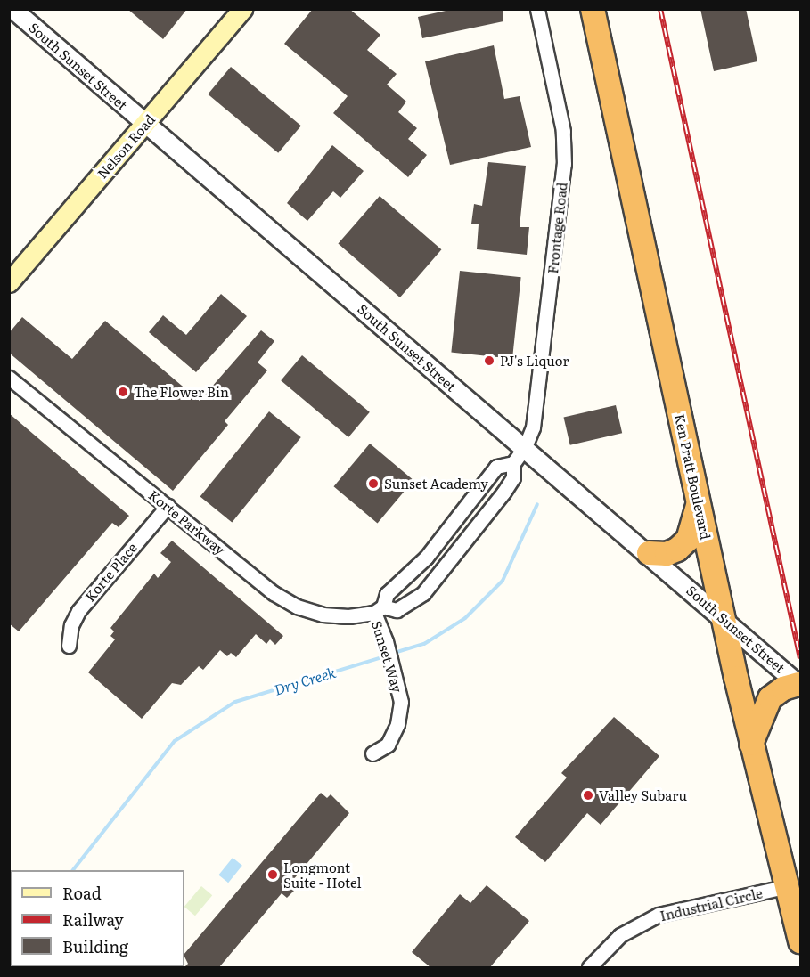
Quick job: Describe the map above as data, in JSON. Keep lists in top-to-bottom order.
{
  "streets": {
    "highway": ["Ken Pratt Boulevard"],
    "main road": ["Nelson Road"],
    "street": [
      "South Sunset Street",
      "Frontage Road",
      "Korte Parkway",
      "Korte Place",
      "Sunset Way",
      "Industrial Circle"
    ]
  },
  "crossings": [
    ["South Sunset Street", "Nelson Road"],
    ["South Sunset Street", "Frontage Road"],
    ["South Sunset Street", "Ken Pratt Boulevard"],
    ["South Sunset Street", "Korte Parkway"],
    ["Frontage Road", "Korte Parkway"],
    ["Ken Pratt Boulevard", "Industrial Circle"],
    ["Korte Parkway", "Korte Place"],
    ["Korte Parkway", "Sunset Way"]
  ],
  "water": ["Dry Creek"],
  "places": [
    "PJ's Liquor",
    "The Flower Bin",
    "Sunset Academy",
    "Valley Subaru",
    "Longmont Suite - Hotel"
  ],
  "legend": ["Road", "Railway", "Building"]
}
